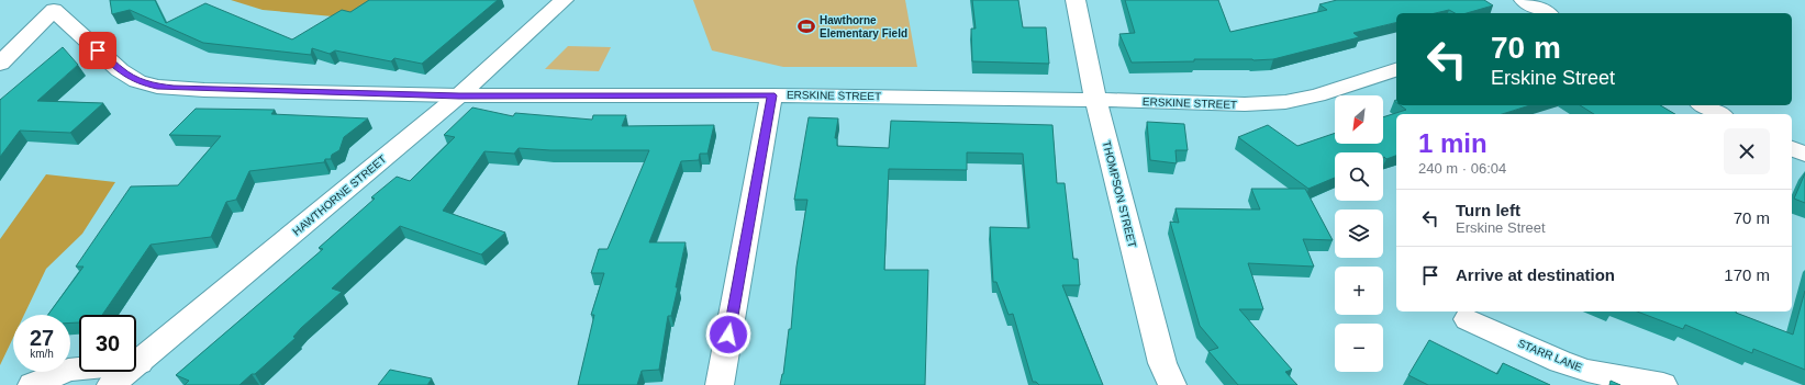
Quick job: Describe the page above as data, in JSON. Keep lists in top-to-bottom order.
{
  "streets": {
    "street": [
      "ERSKINE STREET",
      "THOMPSON STREET",
      "HAWTHORNE STREET",
      "STARR LANE"
    ]
  },
  "crossings": [
    ["ERSKINE STREET", "THOMPSON STREET"],
    ["ERSKINE STREET", "HAWTHORNE STREET"]
  ],
  "places": {
    "sports": ["Hawthorne Elementary Field"]
  },
  "north": "bottom left",
  "page": {
    "turn": ["70 m", "Erskine Street"],
    "map_buttons": ["+", "−"],
    "heading": ["1 min", "240 m · 06:04"],
    "list": [
      {
        "name": "Turn left",
        "note": "Erskine Street",
        "value": "70 m"
      },
      {
        "name": "Arrive at destination",
        "value": "170 m"
      }
    ],
    "speed": "27 km/h",
    "limit": "30"
  }
}
